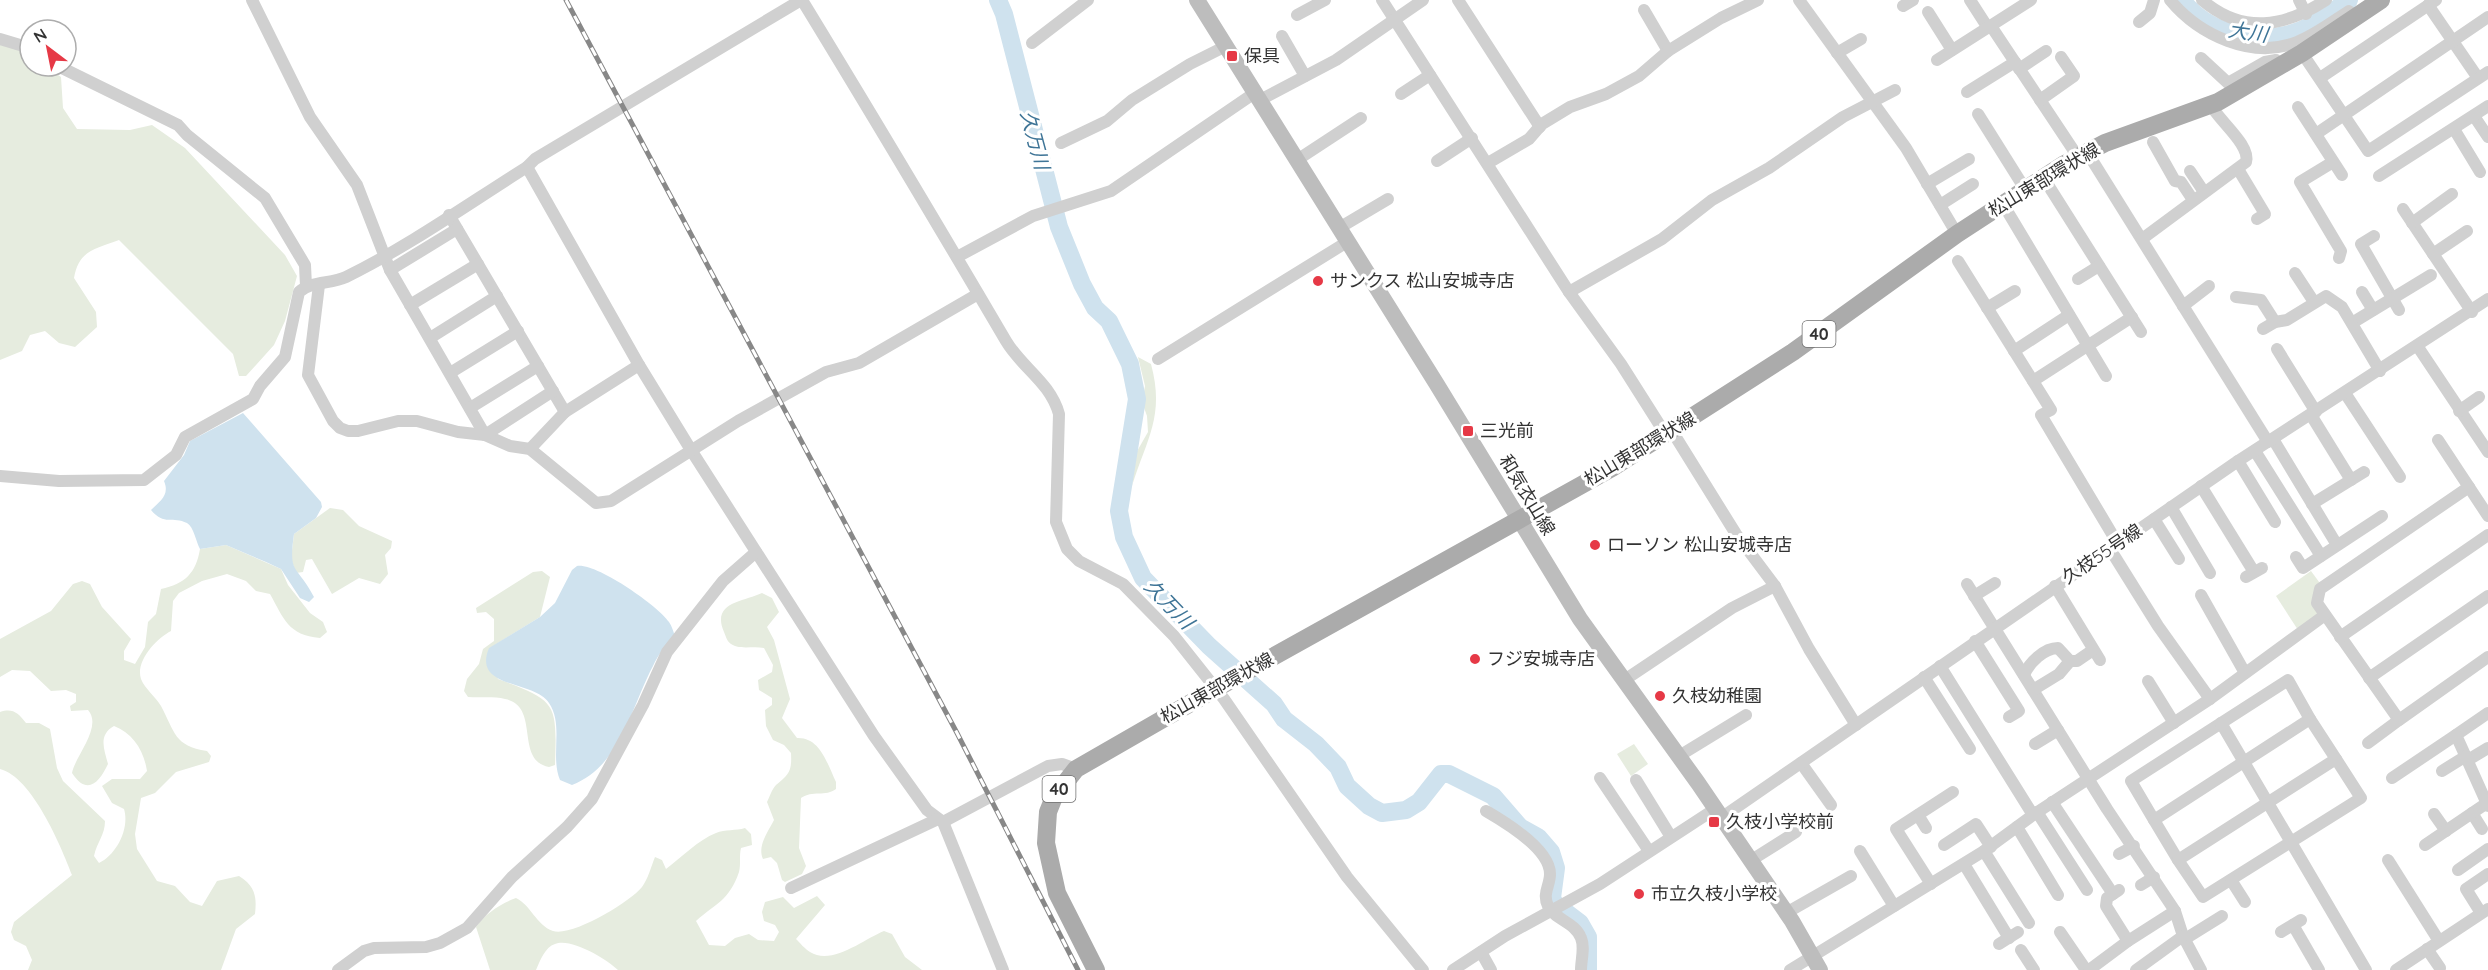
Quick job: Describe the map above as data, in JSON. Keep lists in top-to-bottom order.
{
  "streets": {
    "main road": ["松山東部環状線", "40", "和気衣山線"],
    "street": ["久枝55号線"]
  },
  "crossings": [
    ["松山東部環状線", "和気衣山線"],
    ["和気衣山線", "久枝55号線"]
  ],
  "water": ["大川", "久万川"],
  "places": {
    "transit": ["保具", "三光前", "久枝小学校前"],
    "other": [
      "サンクス 松山安城寺店",
      "ローソン 松山安城寺店",
      "フジ安城寺店",
      "久枝幼稚園",
      "市立久枝小学校"
    ]
  },
  "north": "top left"
}
